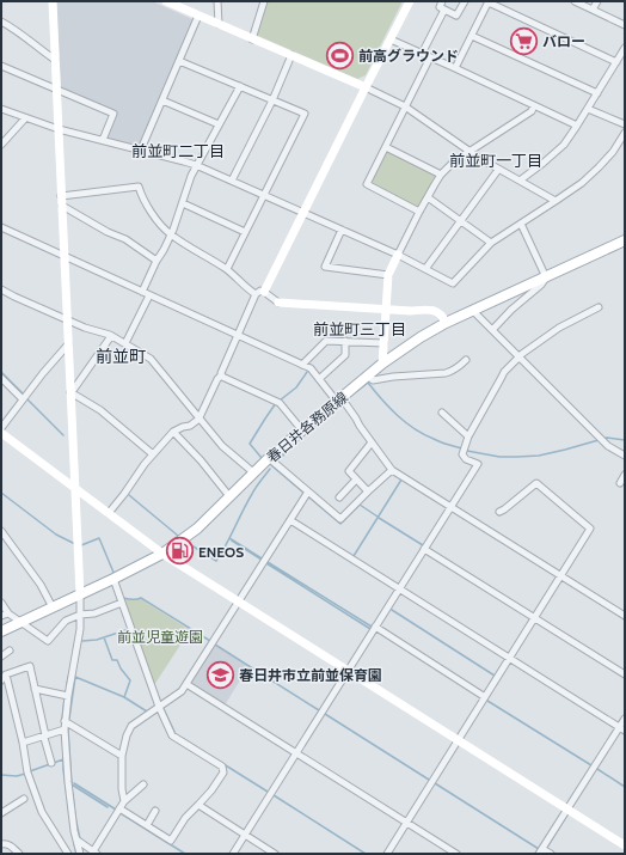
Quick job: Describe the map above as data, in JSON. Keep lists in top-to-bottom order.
{
  "streets": {
    "main road": ["春日井各務原線"]
  },
  "districts": [
    "前並町二丁目",
    "前並町一丁目",
    "前並町三丁目",
    "前並町"
  ],
  "parks": ["前並児童遊園"],
  "places": {
    "supermarket": ["バロー"],
    "sports": ["前高グラウンド"],
    "fuel station": ["ENEOS"],
    "school or university": ["春日井市立前並保育園"]
  }
}
